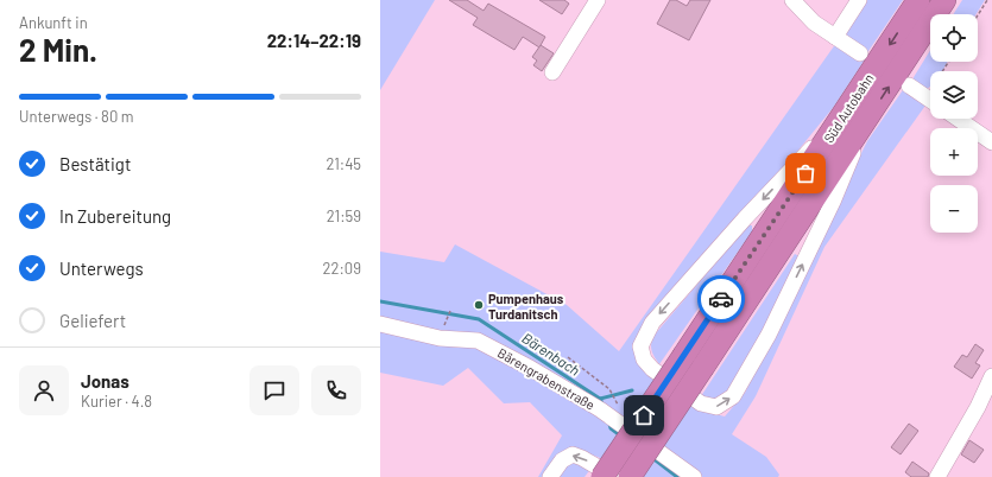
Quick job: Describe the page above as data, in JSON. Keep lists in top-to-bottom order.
{
  "streets": {
    "highway": ["Süd Autobahn"],
    "street": ["Bärengrabenstraße"]
  },
  "water": ["Bärenbach"],
  "places": ["Pumpenhaus Turdanitsch"],
  "page": {
    "heading": ["2 Min.", "Ankunft in", "22:14–22:19"],
    "panel": ["Jonas", "Kurier · 4.8"],
    "map_buttons": ["+", "−"],
    "bar": "Unterwegs · 80 m",
    "list": [
      ["Bestätigt", "21:45"],
      ["In Zubereitung", "21:59"],
      ["Unterwegs", "22:09"],
      "Geliefert"
    ]
  }
}
